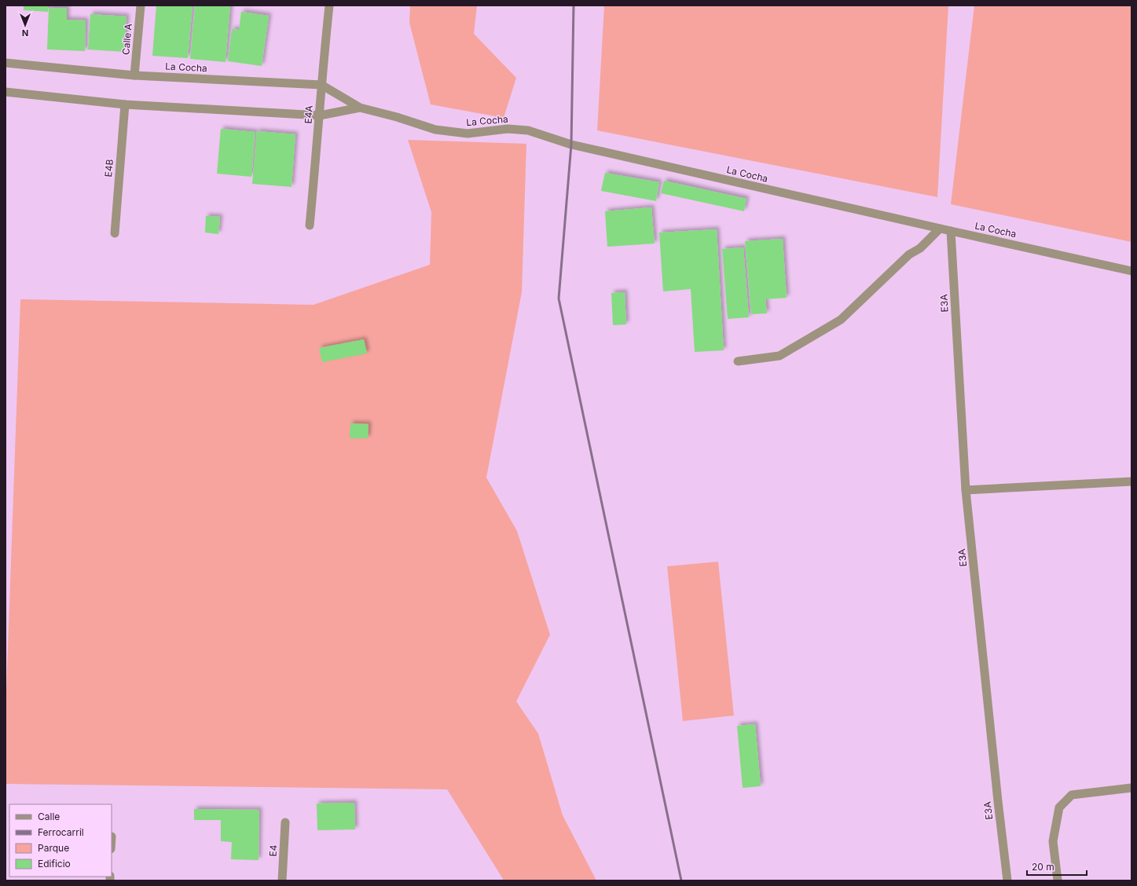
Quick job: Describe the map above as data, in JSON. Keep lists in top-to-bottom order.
{
  "streets": {
    "street": [
      "Calle A",
      "La Cocha",
      "E4A",
      "E4B",
      "E3A",
      "E4"
    ]
  },
  "crossings": [
    ["Calle A", "La Cocha"],
    ["La Cocha", "E4A"],
    ["La Cocha", "E4B"],
    ["La Cocha", "E3A"]
  ],
  "legend": [
    "Calle",
    "Ferrocarril",
    "Parque",
    "Edificio"
  ],
  "scale_bar": "20 m",
  "north": "bottom"
}
